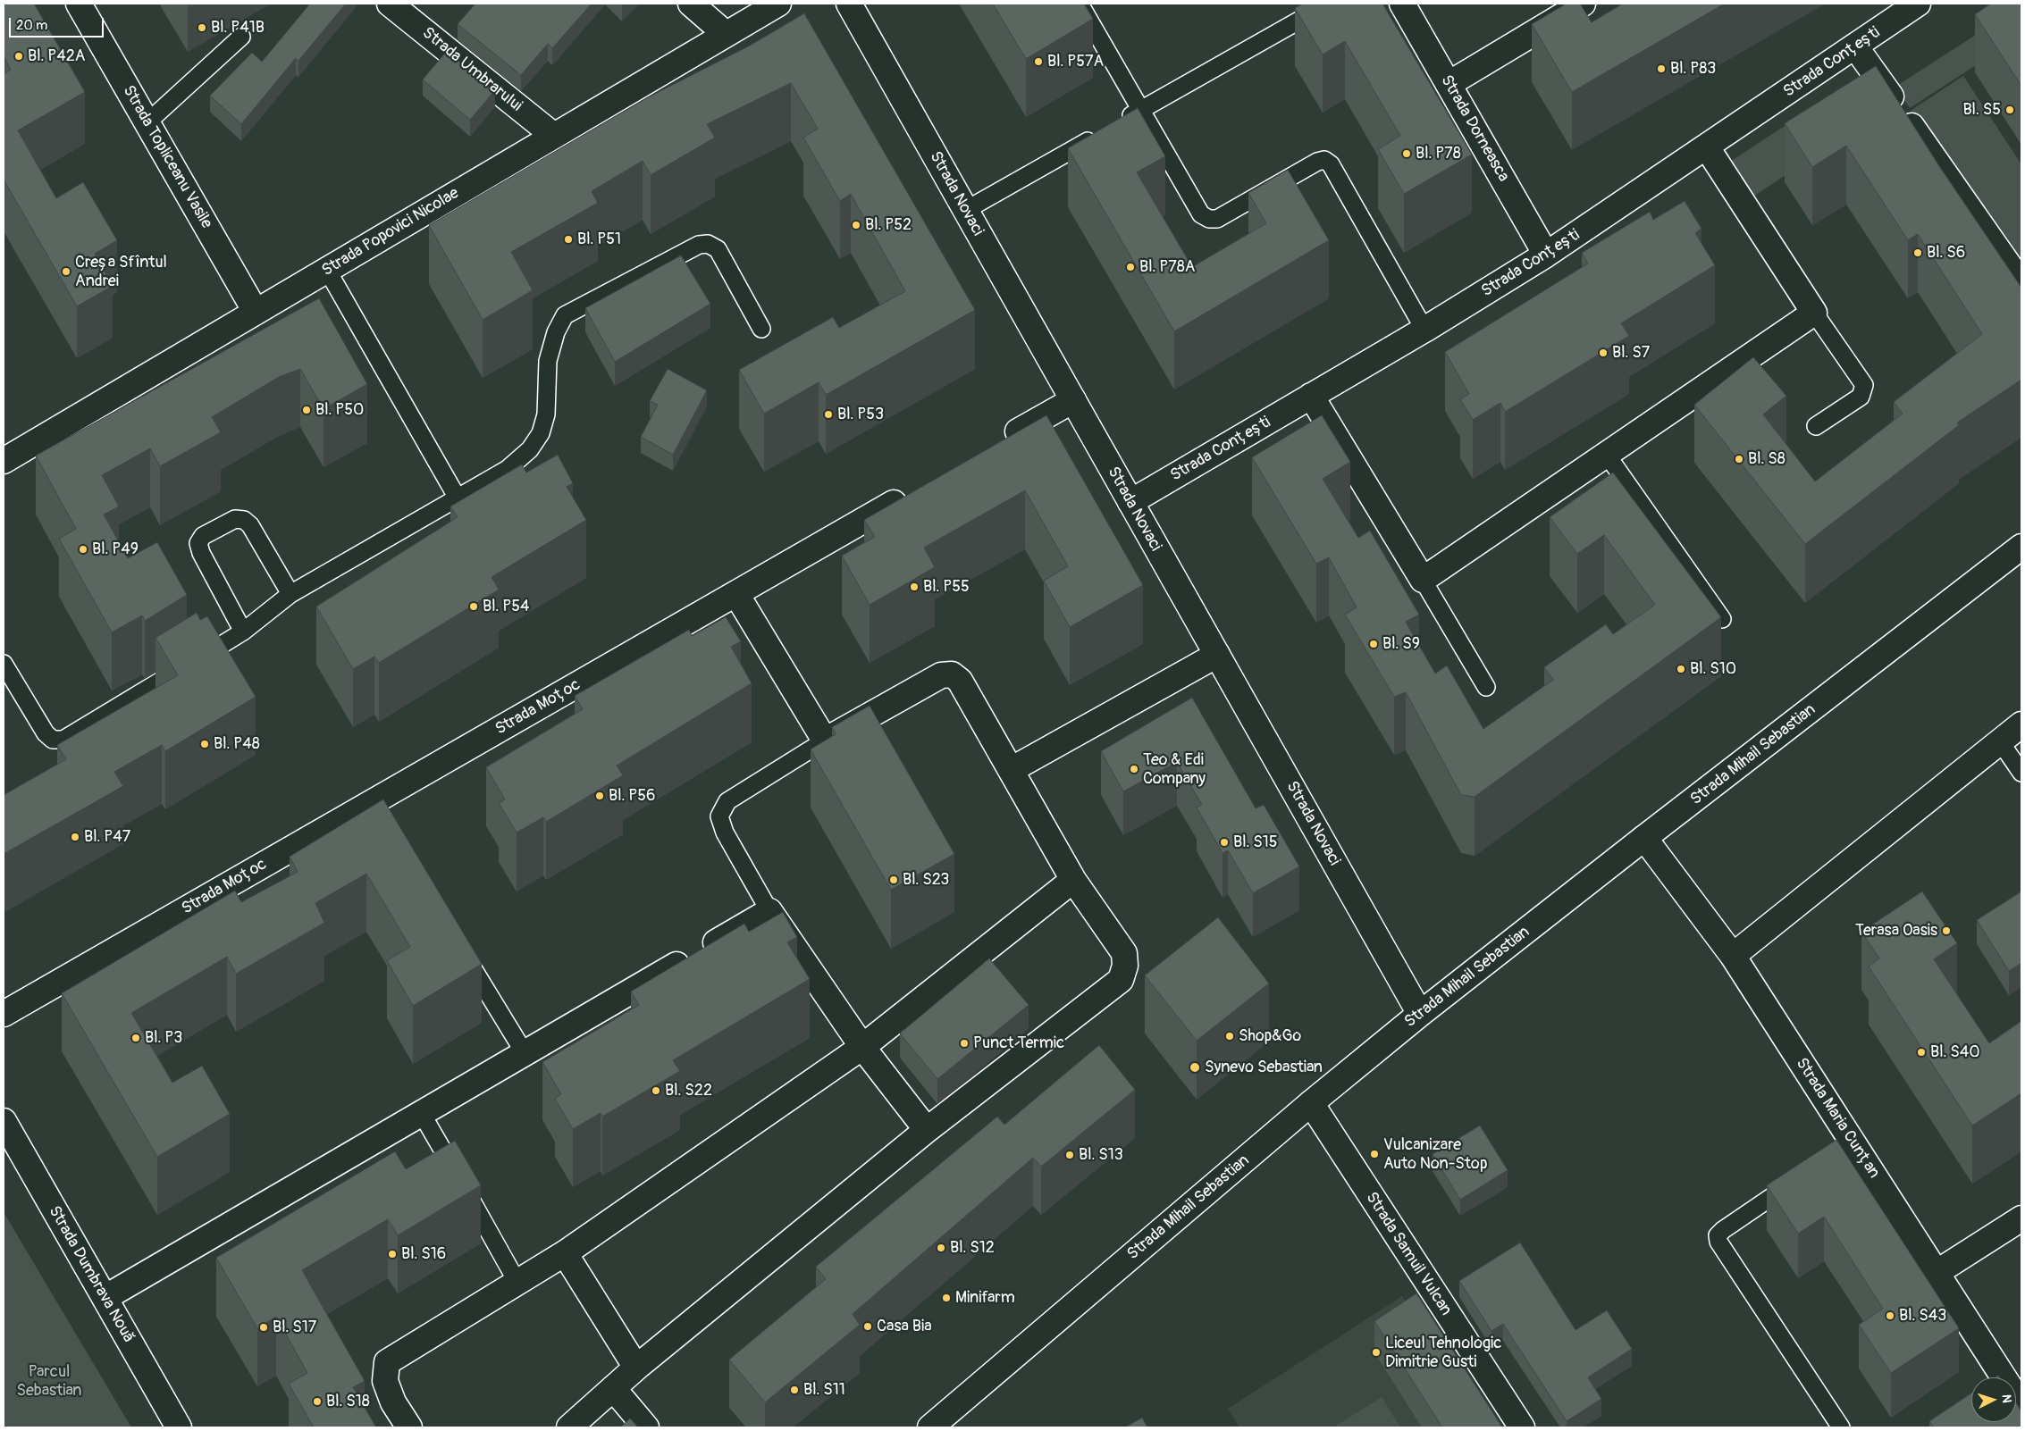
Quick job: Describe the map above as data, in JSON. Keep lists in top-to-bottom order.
{
  "streets": {
    "street": [
      "Strada Conțești",
      "Strada Umbrarului",
      "Strada Dorneasca",
      "Strada Topliceanu Vasile",
      "Strada Novaci",
      "Strada Popovici Nicolae",
      "Strada Moțoc",
      "Strada Mihail Sebastian",
      "Strada Maria Cunțan",
      "Strada Samuil Vulcan",
      "Strada Dumbrava Nouă"
    ]
  },
  "crossings": [
    ["Strada Conțești", "Strada Dorneasca"],
    ["Strada Conțești", "Strada Novaci"],
    ["Strada Umbrarului", "Strada Popovici Nicolae"],
    ["Strada Topliceanu Vasile", "Strada Popovici Nicolae"],
    ["Strada Novaci", "Strada Mihail Sebastian"],
    ["Strada Mihail Sebastian", "Strada Maria Cunțan"],
    ["Strada Mihail Sebastian", "Strada Samuil Vulcan"]
  ],
  "parks": ["Parcul Sebastian"],
  "places": [
    "Bl. P41B",
    "Bl. P42A",
    "Bl. P57A",
    "Bl. P83",
    "Bl. S5",
    "Bl. P78",
    "Bl. P52",
    "Bl. P51",
    "Bl. S6",
    "Bl. P78A",
    "Creșa Sfîntul Andrei",
    "Bl. S7",
    "Bl. P50",
    "Bl. P53",
    "Bl. S8",
    "Bl. P49",
    "Bl. P55",
    "Bl. P54",
    "Bl. S9",
    "Bl. S10",
    "Bl. P48",
    "Teo & Edi Company",
    "Bl. P56",
    "Bl. P47",
    "Bl. S15",
    "Bl. S23",
    "Terasa Oasis",
    "Shop&Go",
    "Bl. P3",
    "Punct Termic",
    "Bl. S40",
    "Synevo Sebastian",
    "Bl. S22",
    "Vulcanizare Auto Non-Stop",
    "Bl. S13",
    "Bl. S12",
    "Bl. S16",
    "Minifarm",
    "Bl. S43",
    "Casa Bia",
    "Bl. S17",
    "Liceul Tehnologic Dimitrie Gusti",
    "Bl. S11",
    "Bl. S18"
  ],
  "scale_bar": "20 m",
  "north": "right"
}
